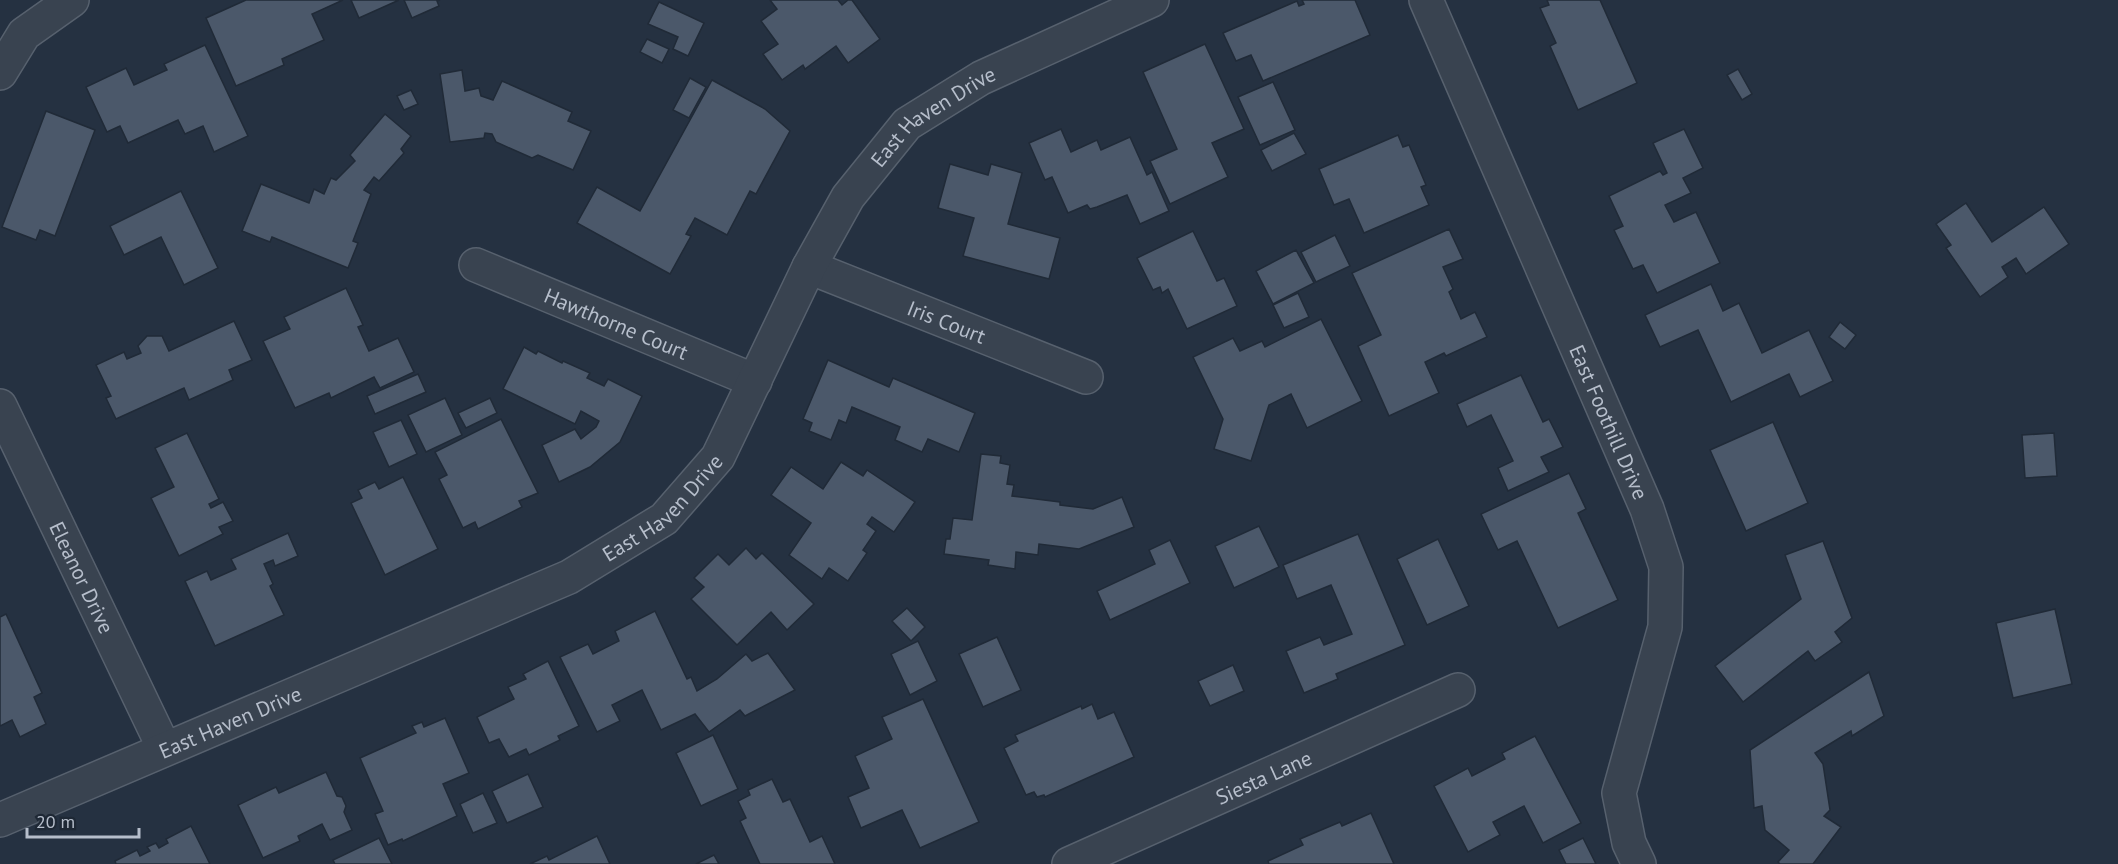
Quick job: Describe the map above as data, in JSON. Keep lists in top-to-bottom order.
{
  "streets": {
    "street": [
      "East Haven Drive",
      "Iris Court",
      "Hawthorne Court",
      "East Foothill Drive",
      "Eleanor Drive",
      "Siesta Lane"
    ]
  },
  "crossings": [
    ["East Haven Drive", "Iris Court"],
    ["East Haven Drive", "Hawthorne Court"],
    ["East Haven Drive", "Eleanor Drive"]
  ],
  "scale_bar": "20 m"
}
